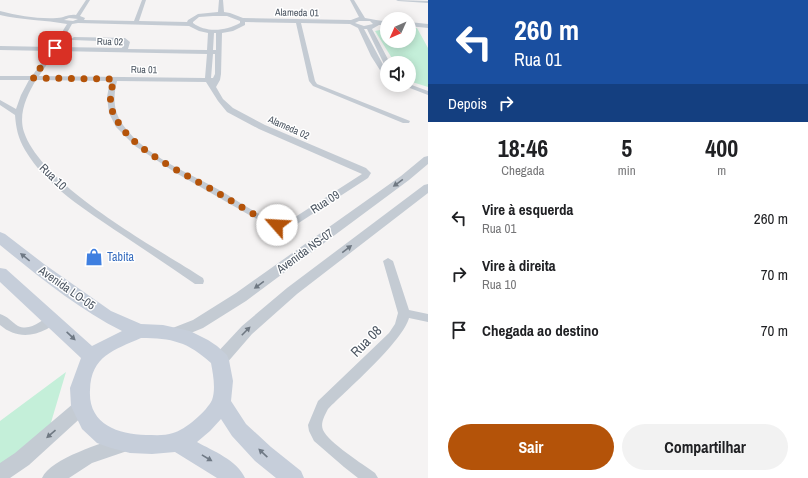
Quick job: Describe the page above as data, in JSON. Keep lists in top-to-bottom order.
{
  "streets": {
    "main road": ["Avenida LO-05"],
    "street": [
      "Alameda 01",
      "Rua 02",
      "Rua 01",
      "Alameda 02",
      "Rua 10",
      "Rua 09",
      "Avenida NS-07",
      "Rua 08"
    ]
  },
  "crossings": [
    ["Rua 02", "Rua 10"],
    ["Rua 01", "Alameda 02"],
    ["Rua 01", "Rua 10"],
    ["Rua 01", "Rua 09"],
    ["Alameda 02", "Rua 09"],
    ["Avenida NS-07", "Avenida LO-05"]
  ],
  "places": {
    "shop": ["Tabita"]
  },
  "north": "bottom left",
  "page": {
    "turn": ["260 m", "Rua 01"],
    "then": "Depois",
    "eta": [
      "18:46",
      "Chegada",
      "5",
      "min",
      "400",
      "m"
    ],
    "list": [
      {
        "name": "Vire à esquerda",
        "note": "Rua 01",
        "value": "260 m"
      },
      {
        "name": "Vire à direita",
        "note": "Rua 10",
        "value": "70 m"
      },
      {
        "name": "Chegada ao destino",
        "value": "70 m"
      }
    ],
    "buttons": ["Sair", "Compartilhar"]
  }
}
